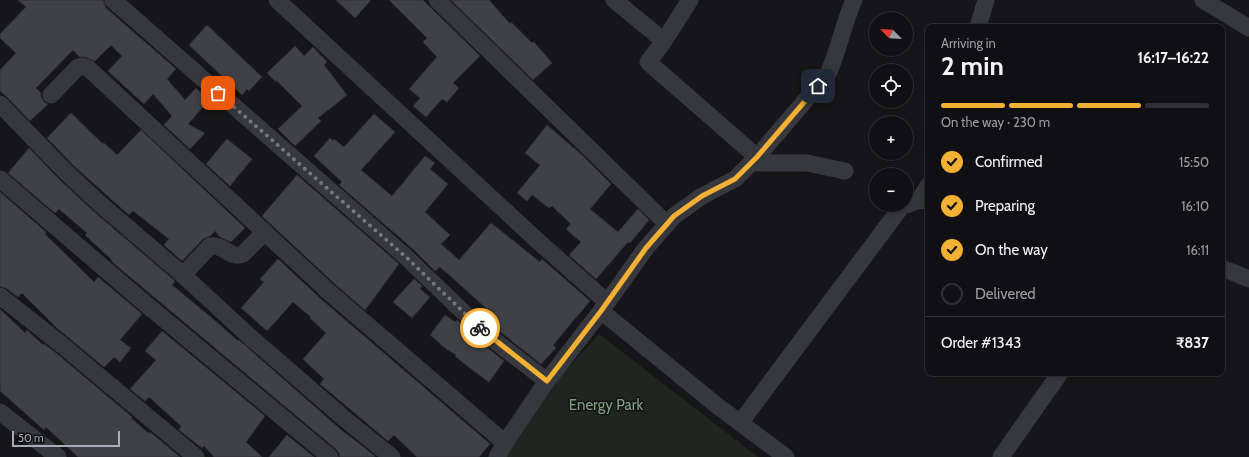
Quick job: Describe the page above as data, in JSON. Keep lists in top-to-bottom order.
{
  "parks": ["Energy Park"],
  "scale_bar": "50 m",
  "north": "top left",
  "page": {
    "map_buttons": ["+", "−"],
    "heading": ["2 min", "Arriving in", "16:17–16:22"],
    "panel": ["Order #1343", "₹837"],
    "bar": "On the way · 230 m",
    "list": [
      ["Confirmed", "15:50"],
      ["Preparing", "16:10"],
      ["On the way", "16:11"],
      "Delivered"
    ],
    "scale": "50 m"
  }
}
